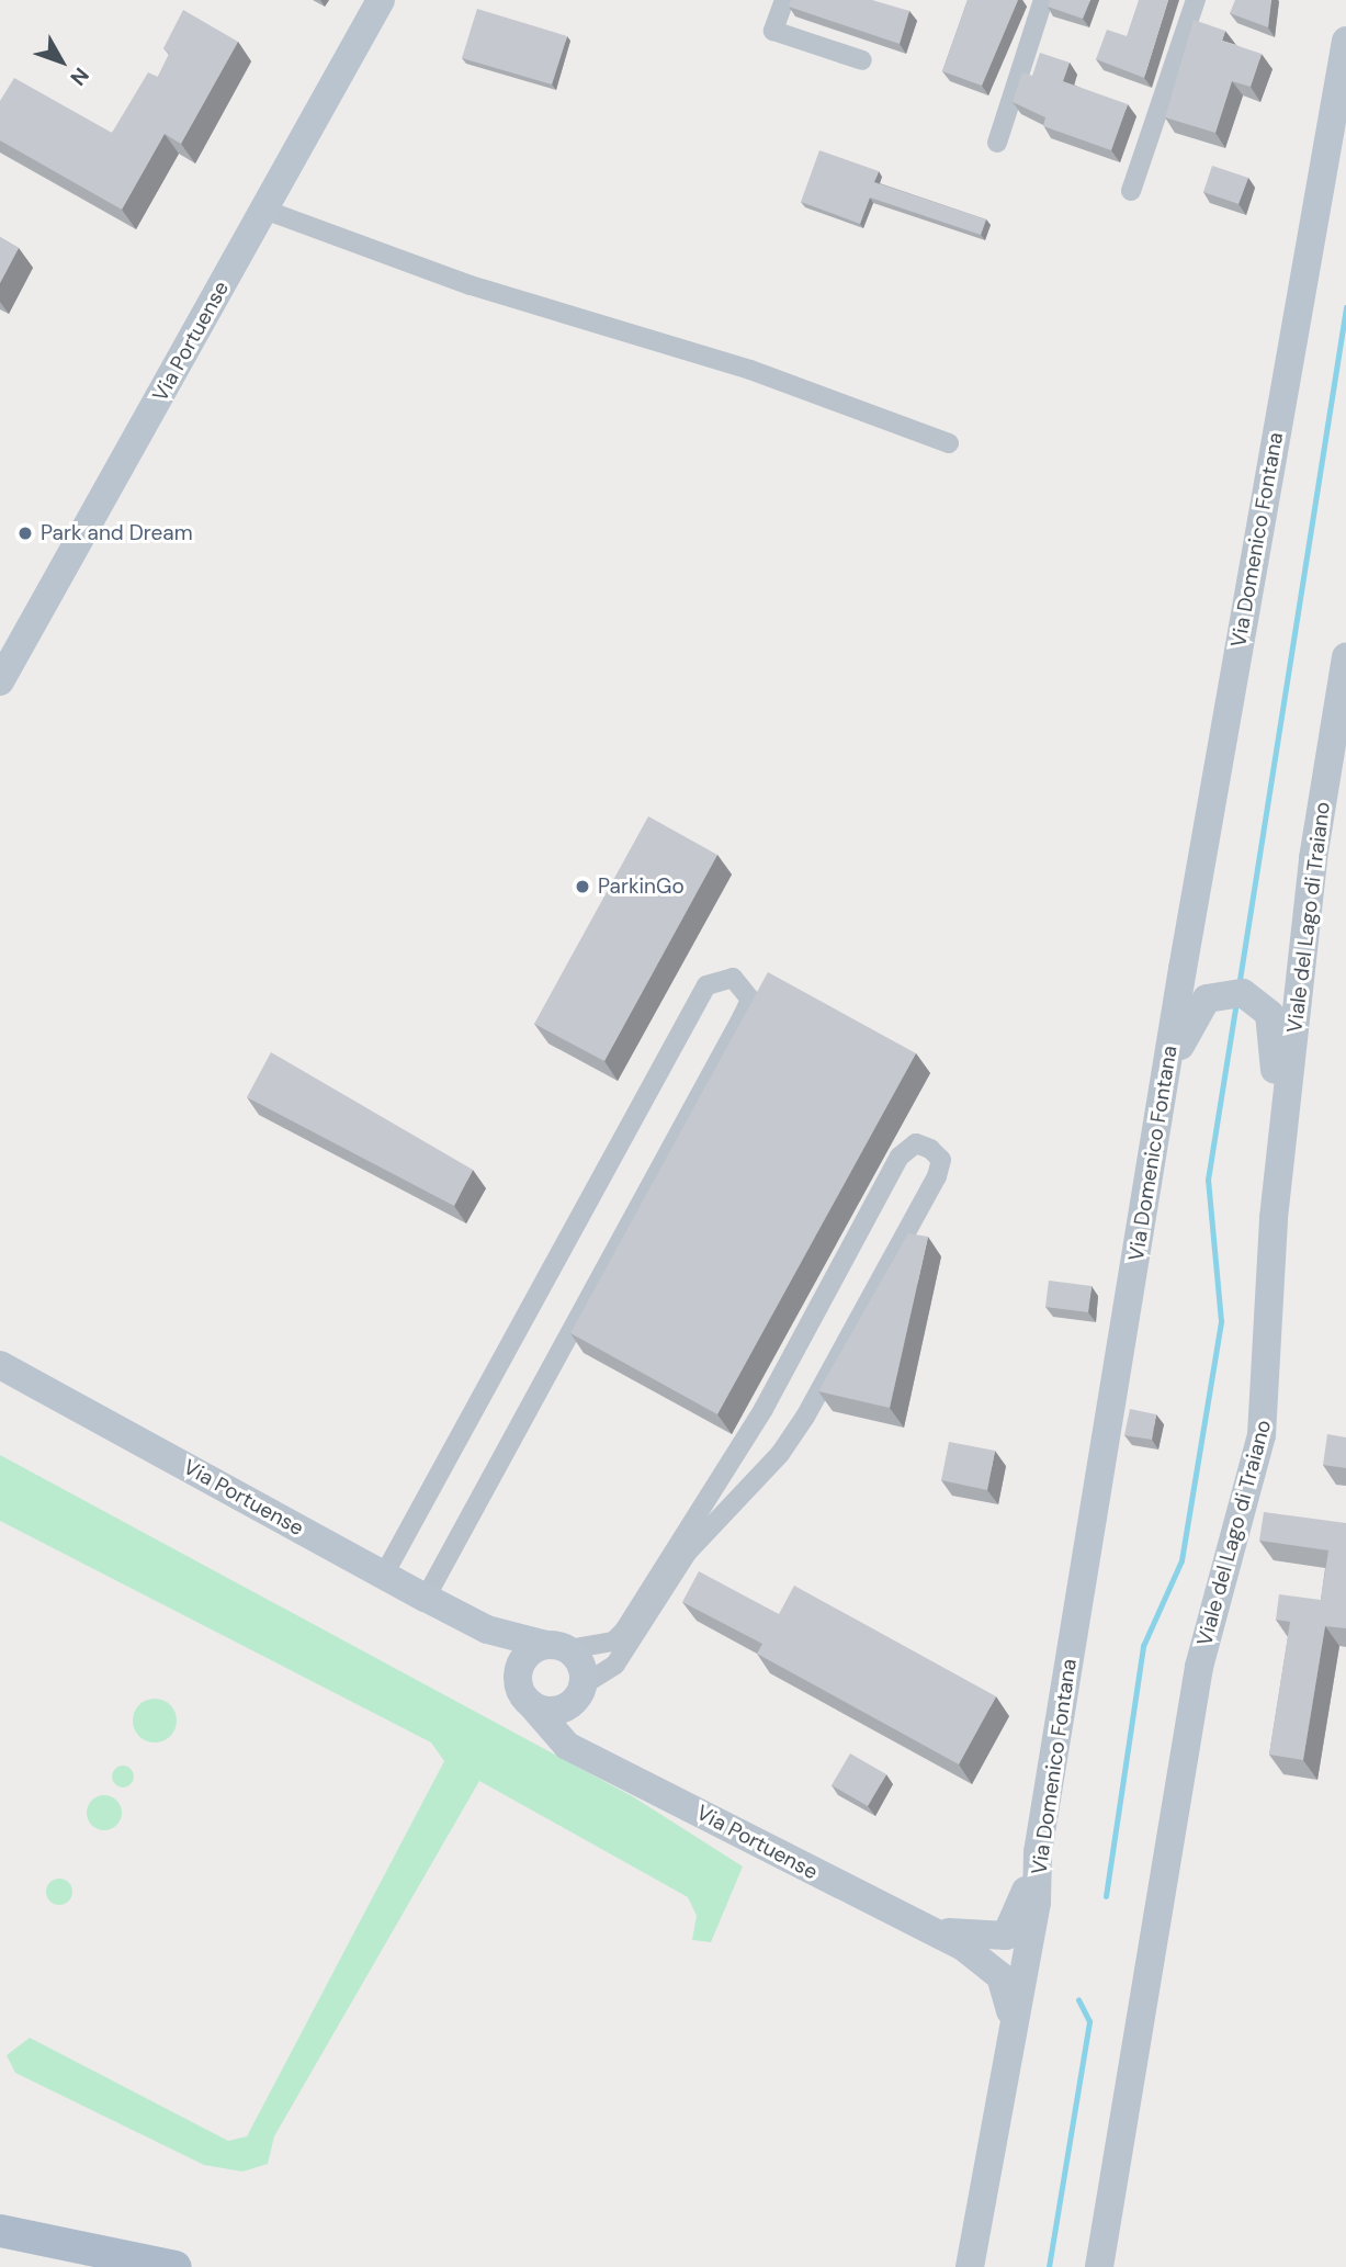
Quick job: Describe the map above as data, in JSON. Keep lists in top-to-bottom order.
{
  "streets": {
    "street": ["Via Portuense", "Via Domenico Fontana", "Viale del Lago di Traiano"]
  },
  "crossings": [
    ["Via Portuense", "Via Domenico Fontana"]
  ],
  "places": ["Park and Dream", "ParkinGo"],
  "north": "bottom right"
}
